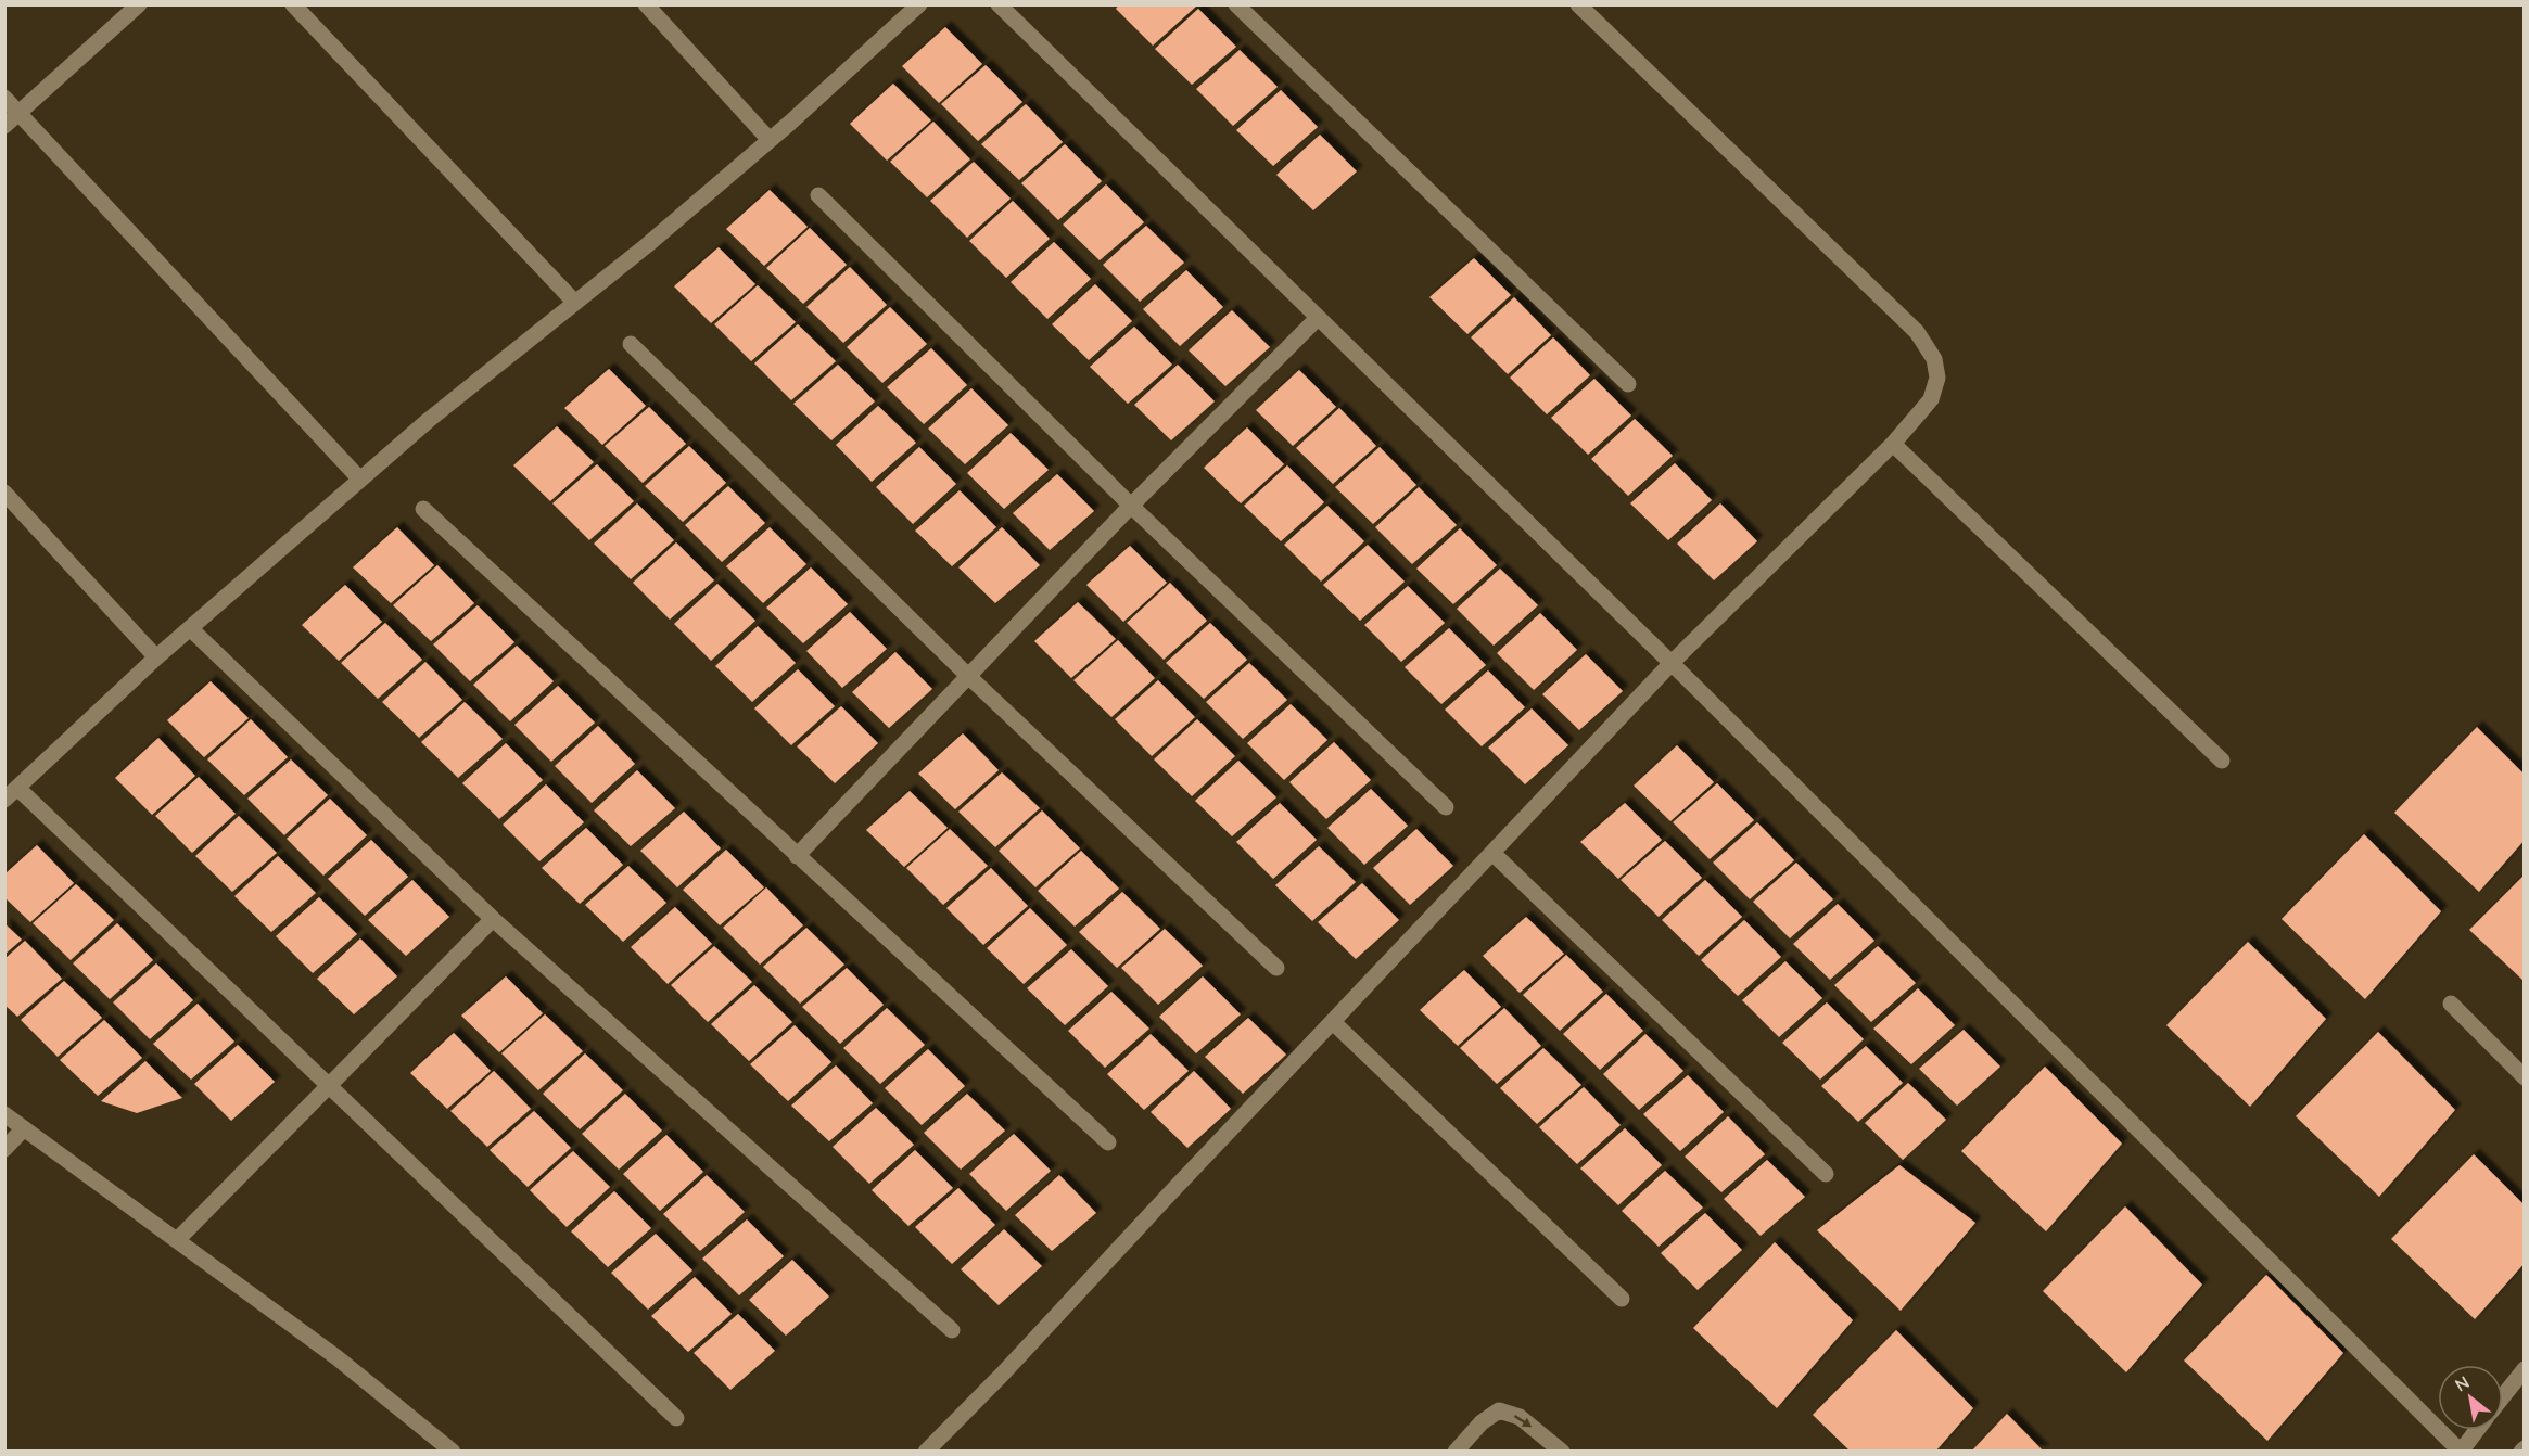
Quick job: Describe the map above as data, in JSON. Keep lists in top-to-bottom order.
{
  "north": "top left"
}
